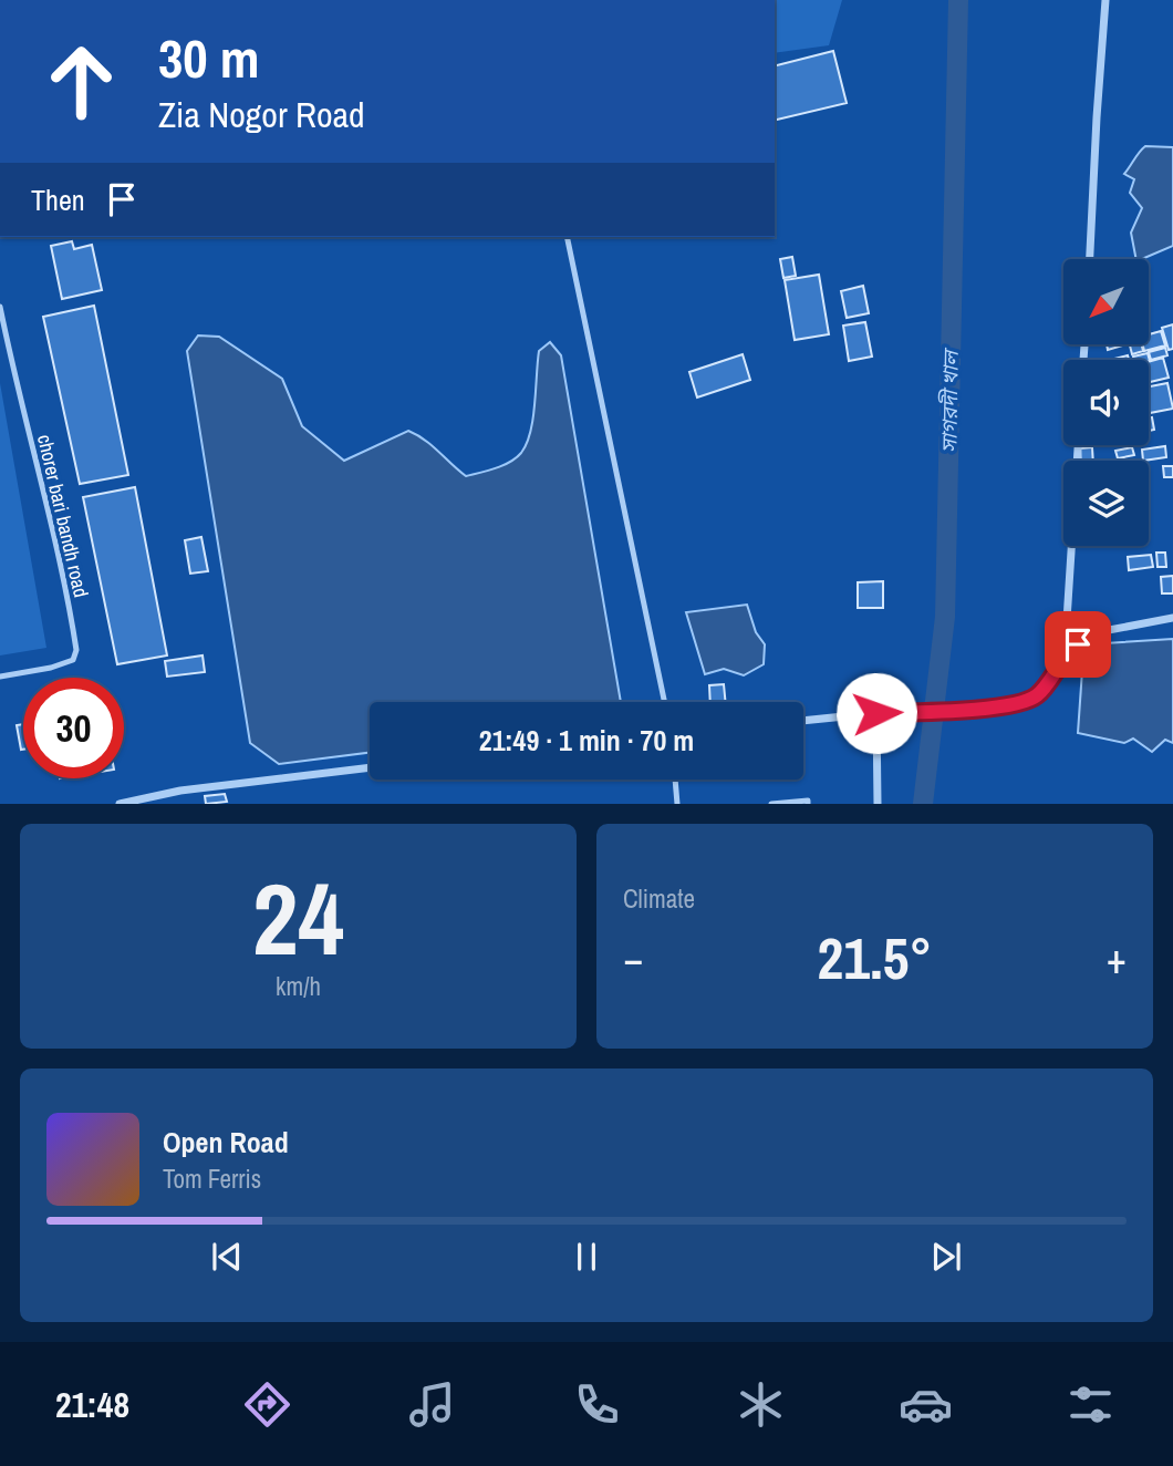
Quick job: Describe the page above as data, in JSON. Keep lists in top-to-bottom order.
{
  "streets": {
    "lane": ["chorer bari bandh road"]
  },
  "water": ["সাগরদী খাল"],
  "north": "bottom left",
  "page": {
    "turn": ["30 m", "Zia Nogor Road"],
    "then": "Then",
    "limit": "30",
    "trip": "21:49 · 1 min · 70 m",
    "tile": [
      ["24", "km/h"],
      "Climate"
    ],
    "heat": ["−", "21.5°", "+"],
    "song": ["Open Road", "Tom Ferris"],
    "tabs": "21:48"
  }
}
